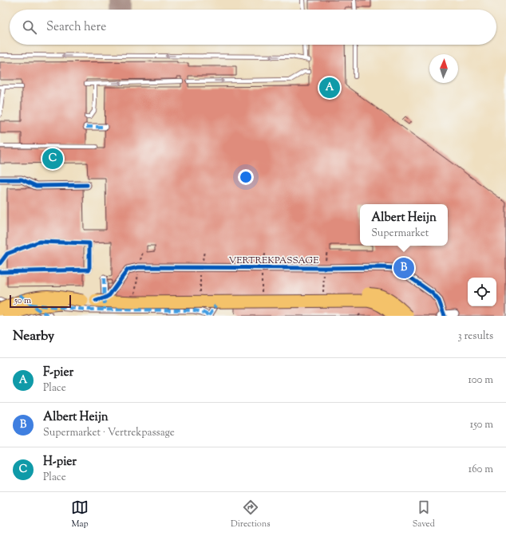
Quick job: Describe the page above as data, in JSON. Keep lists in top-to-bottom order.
{
  "streets": {
    "street": ["VERTREKPASSAGE"]
  },
  "scale_bar": "50 m",
  "north": "top",
  "page": {
    "search": "Search here",
    "pins": ["A", "C", "B"],
    "popup": ["Albert Heijn", "Supermarket"],
    "scale": "50 m",
    "heading": ["Nearby", "3 results"],
    "list": [
      {
        "mark": "A",
        "name": "F-pier",
        "note": "Place",
        "value": "100 m"
      },
      {
        "mark": "B",
        "name": "Albert Heijn",
        "note": "Supermarket · Vertrekpassage",
        "value": "150 m"
      },
      {
        "mark": "C",
        "name": "H-pier",
        "note": "Place",
        "value": "160 m"
      }
    ],
    "nav": ["Map", "Directions", "Saved"]
  }
}
